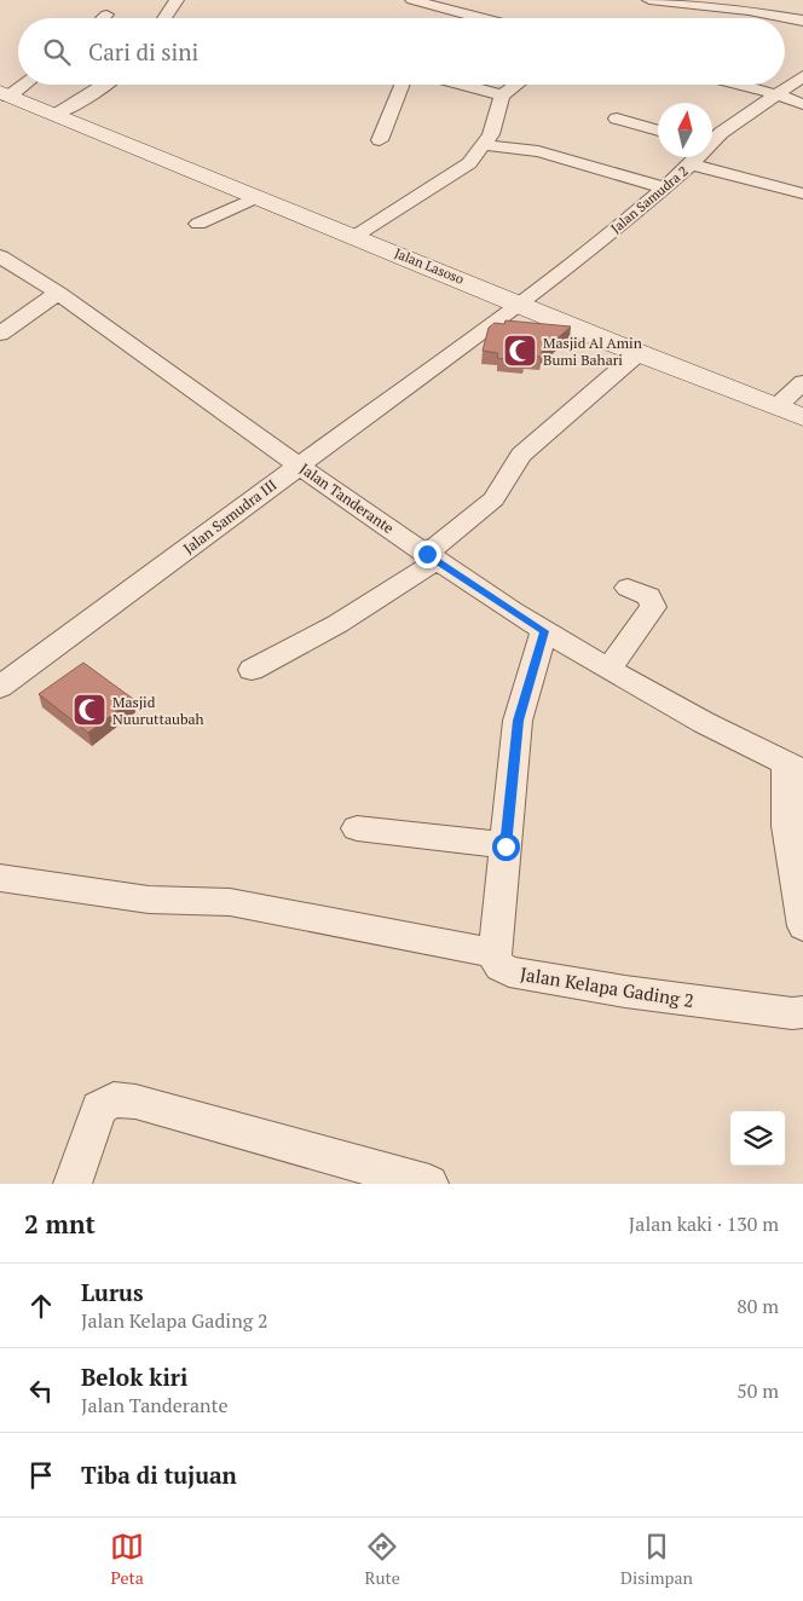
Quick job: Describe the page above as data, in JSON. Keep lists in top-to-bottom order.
{
  "streets": {
    "street": [
      "Jalan Samudra 2",
      "Jalan Lasoso",
      "Jalan Tanderante",
      "Jalan Samudra III",
      "Jalan Kelapa Gading 2"
    ]
  },
  "crossings": [
    ["Jalan Samudra 2", "Jalan Lasoso"],
    ["Jalan Samudra 2", "Jalan Samudra III"],
    ["Jalan Lasoso", "Jalan Samudra III"],
    ["Jalan Tanderante", "Jalan Samudra III"]
  ],
  "places": {
    "mosque": ["Masjid Al Amin Bumi Bahari", "Masjid Nuuruttaubah"]
  },
  "north": "top",
  "page": {
    "search": "Cari di sini",
    "heading": ["2 mnt", "Jalan kaki · 130 m"],
    "list": [
      ["Lurus", "Jalan Kelapa Gading 2", "80 m"],
      ["Belok kiri", "Jalan Tanderante", "50 m"],
      "Tiba di tujuan"
    ],
    "nav": ["Peta", "Rute", "Disimpan"]
  }
}
